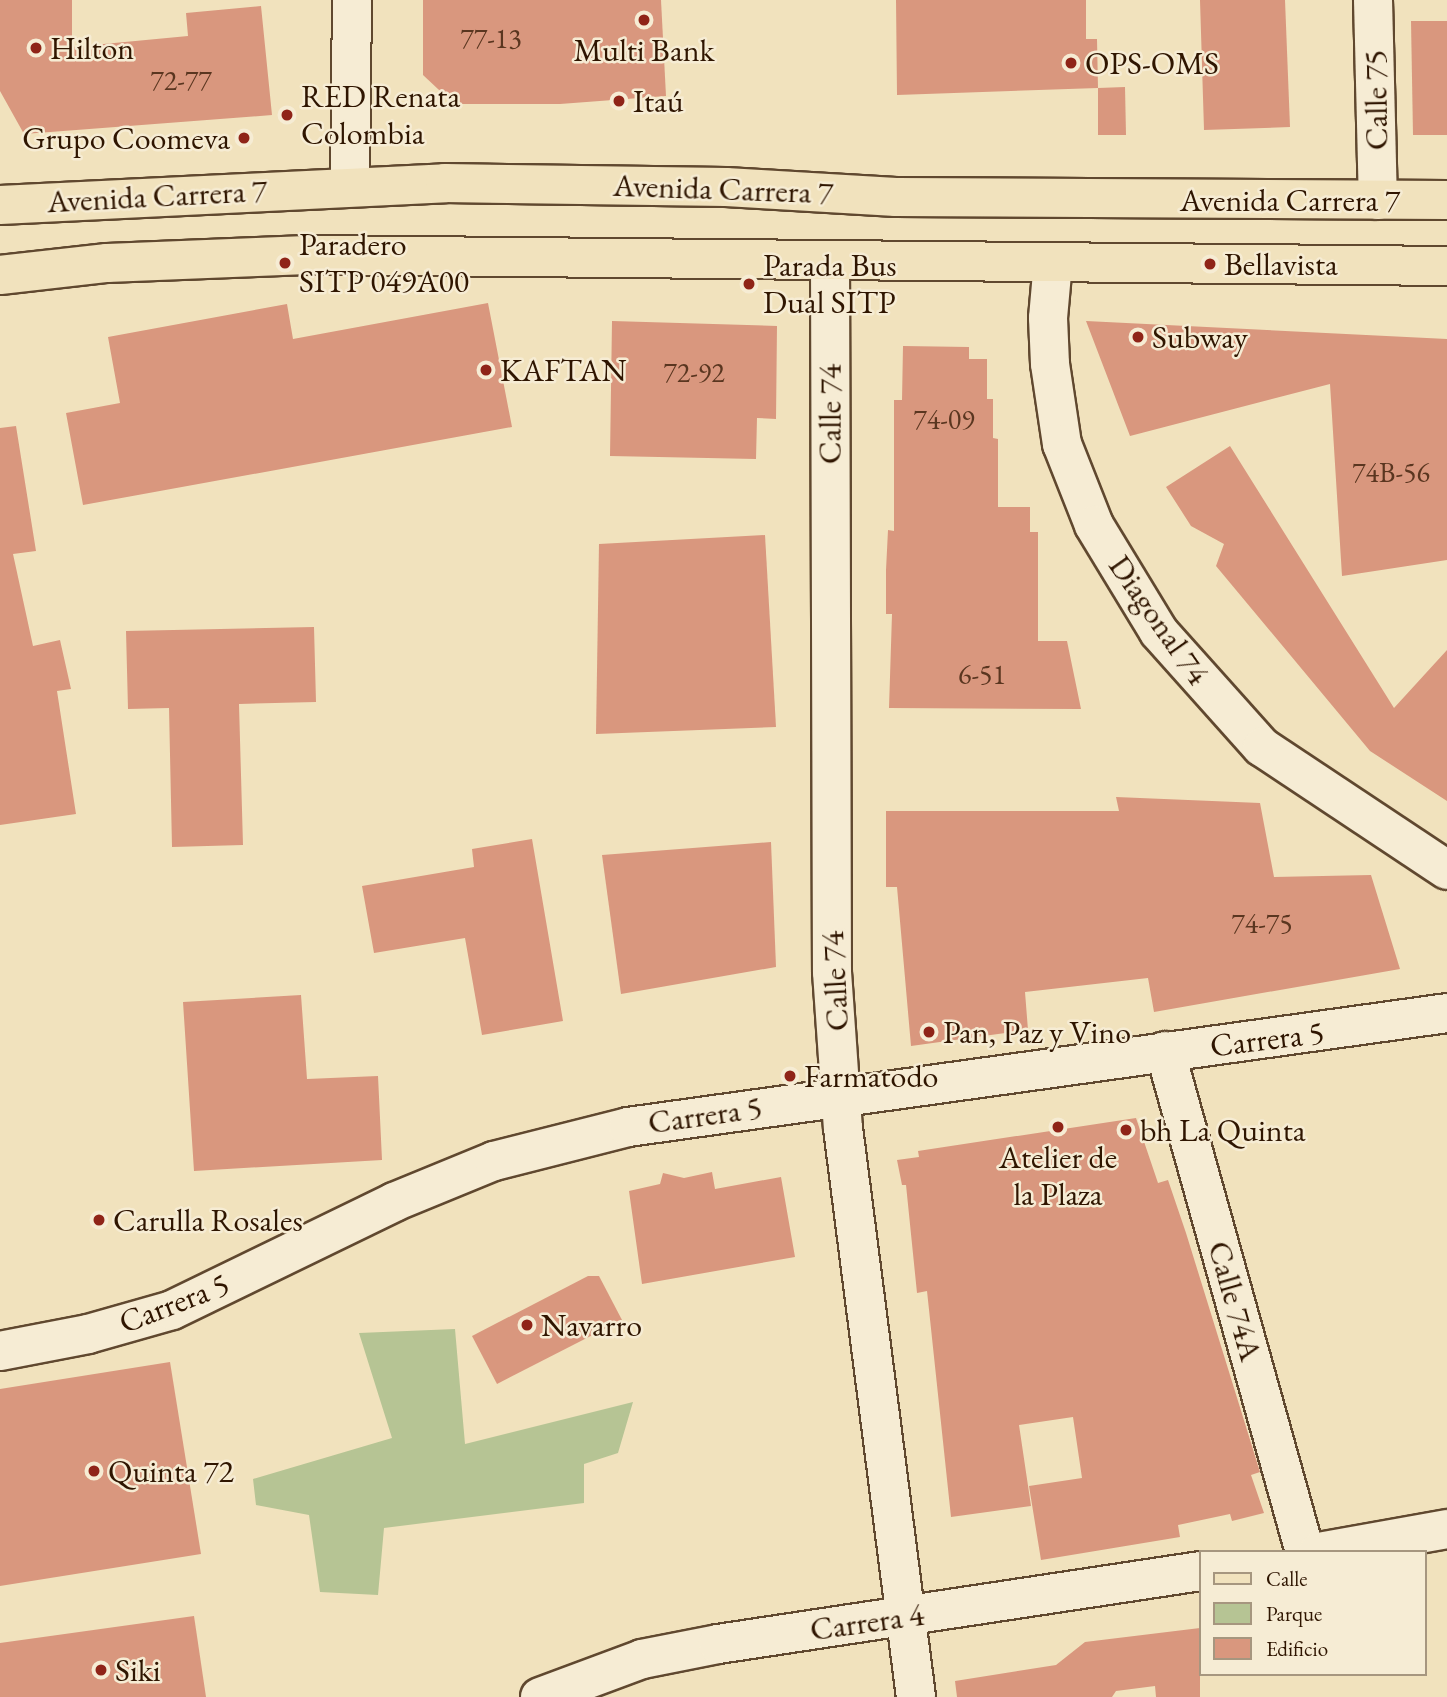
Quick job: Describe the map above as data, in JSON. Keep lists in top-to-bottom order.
{
  "streets": {
    "main road": ["Avenida Carrera 7"],
    "street": [
      "Calle 75",
      "Calle 74",
      "Diagonal 74",
      "Carrera 5",
      "Calle 74A",
      "Carrera 4"
    ]
  },
  "crossings": [
    ["Calle 75", "Avenida Carrera 7"],
    ["Avenida Carrera 7", "Calle 74"],
    ["Avenida Carrera 7", "Diagonal 74"],
    ["Calle 74", "Carrera 5"],
    ["Calle 74", "Carrera 4"],
    ["Carrera 5", "Calle 74A"]
  ],
  "places": [
    "Multi Bank",
    "Hilton",
    "OPS-OMS",
    "Itaú",
    "RED Renata Colombia",
    "Grupo Coomeva",
    "Paradero SITP 049A00",
    "Bellavista",
    "Parada Bus Dual SITP",
    "Subway",
    "KAFTAN",
    "Pan, Paz y Vino",
    "Farmatodo",
    "Atelier de la Plaza",
    "bh La Quinta",
    "Carulla Rosales",
    "Navarro",
    "Quinta 72",
    "Siki"
  ],
  "house_numbers": [
    "77-13",
    "72-77",
    "72-92",
    "74-09",
    "74B-56",
    "6-51",
    "74-75"
  ],
  "legend": ["Calle", "Parque", "Edificio"]
}
